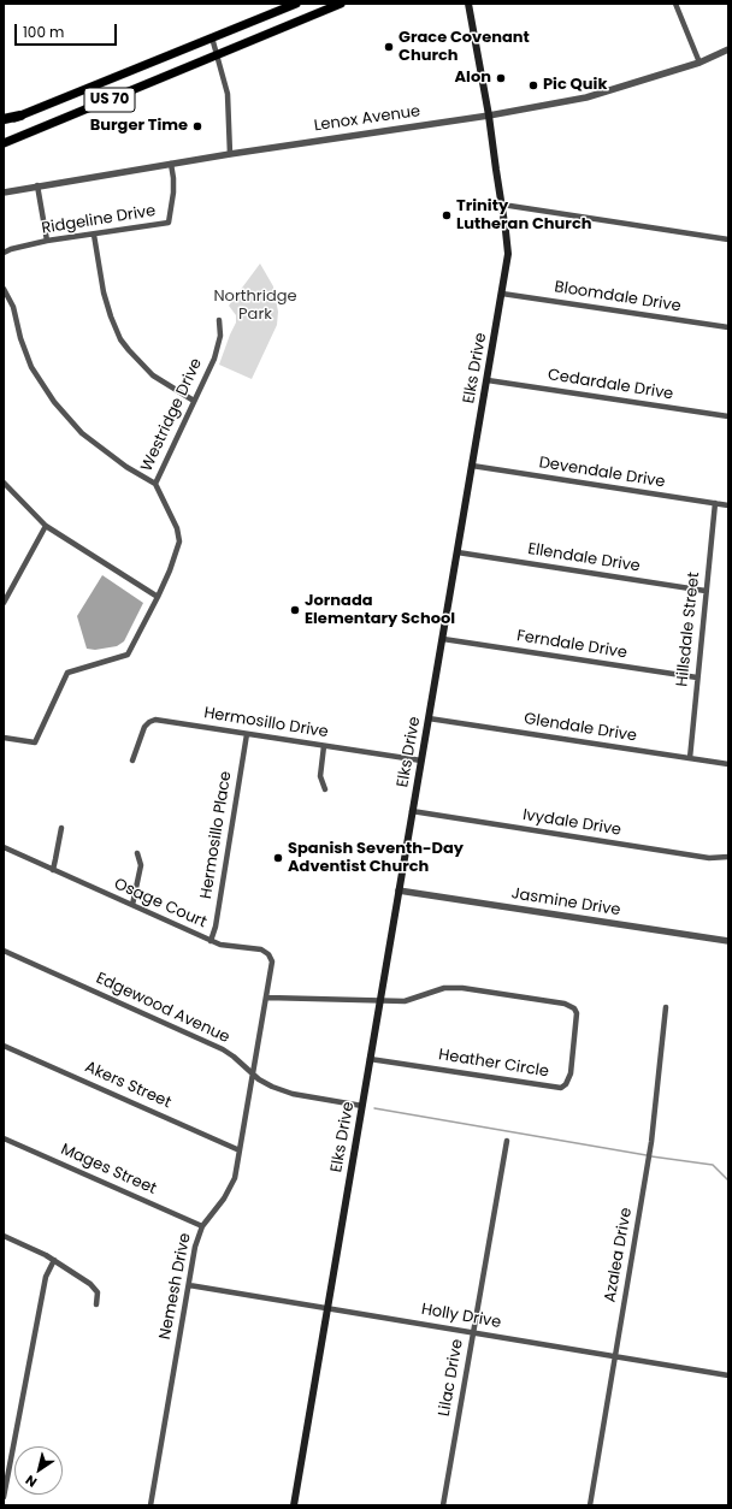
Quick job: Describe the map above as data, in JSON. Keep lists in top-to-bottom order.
{
  "streets": {
    "main road": ["US 70", "Elks Drive"],
    "street": [
      "Lenox Avenue",
      "Ridgeline Drive",
      "Bloomdale Drive",
      "Cedardale Drive",
      "Westridge Drive",
      "Devendale Drive",
      "Ellendale Drive",
      "Hillsdale Street",
      "Ferndale Drive",
      "Hermosillo Drive",
      "Glendale Drive",
      "Ivydale Drive",
      "Hermosillo Place",
      "Jasmine Drive",
      "Osage Court",
      "Edgewood Avenue",
      "Heather Circle",
      "Akers Street",
      "Mages Street",
      "Azalea Drive",
      "Nemesh Drive",
      "Holly Drive",
      "Lilac Drive"
    ]
  },
  "crossings": [
    ["Lenox Avenue", "Ridgeline Drive"],
    ["Lenox Avenue", "Elks Drive"],
    ["Bloomdale Drive", "Elks Drive"],
    ["Elks Drive", "Cedardale Drive"],
    ["Elks Drive", "Devendale Drive"],
    ["Elks Drive", "Ellendale Drive"],
    ["Elks Drive", "Ferndale Drive"],
    ["Elks Drive", "Hermosillo Drive"],
    ["Elks Drive", "Glendale Drive"],
    ["Elks Drive", "Ivydale Drive"],
    ["Elks Drive", "Jasmine Drive"],
    ["Elks Drive", "Edgewood Avenue"],
    ["Elks Drive", "Heather Circle"],
    ["Elks Drive", "Holly Drive"],
    ["Devendale Drive", "Hillsdale Street"],
    ["Ellendale Drive", "Hillsdale Street"],
    ["Hillsdale Street", "Ferndale Drive"],
    ["Hillsdale Street", "Glendale Drive"],
    ["Hermosillo Drive", "Hermosillo Place"],
    ["Hermosillo Place", "Osage Court"],
    ["Osage Court", "Nemesh Drive"],
    ["Edgewood Avenue", "Nemesh Drive"],
    ["Akers Street", "Nemesh Drive"],
    ["Mages Street", "Nemesh Drive"],
    ["Azalea Drive", "Holly Drive"],
    ["Nemesh Drive", "Holly Drive"],
    ["Holly Drive", "Lilac Drive"]
  ],
  "parks": ["Northridge Park"],
  "places": [
    "Grace Covenant Church",
    "Alon",
    "Pic Quik",
    "Burger Time",
    "Trinity Lutheran Church",
    "Jornada Elementary School",
    "Spanish Seventh-Day Adventist Church"
  ],
  "scale_bar": "100 m",
  "north": "bottom left"
}
